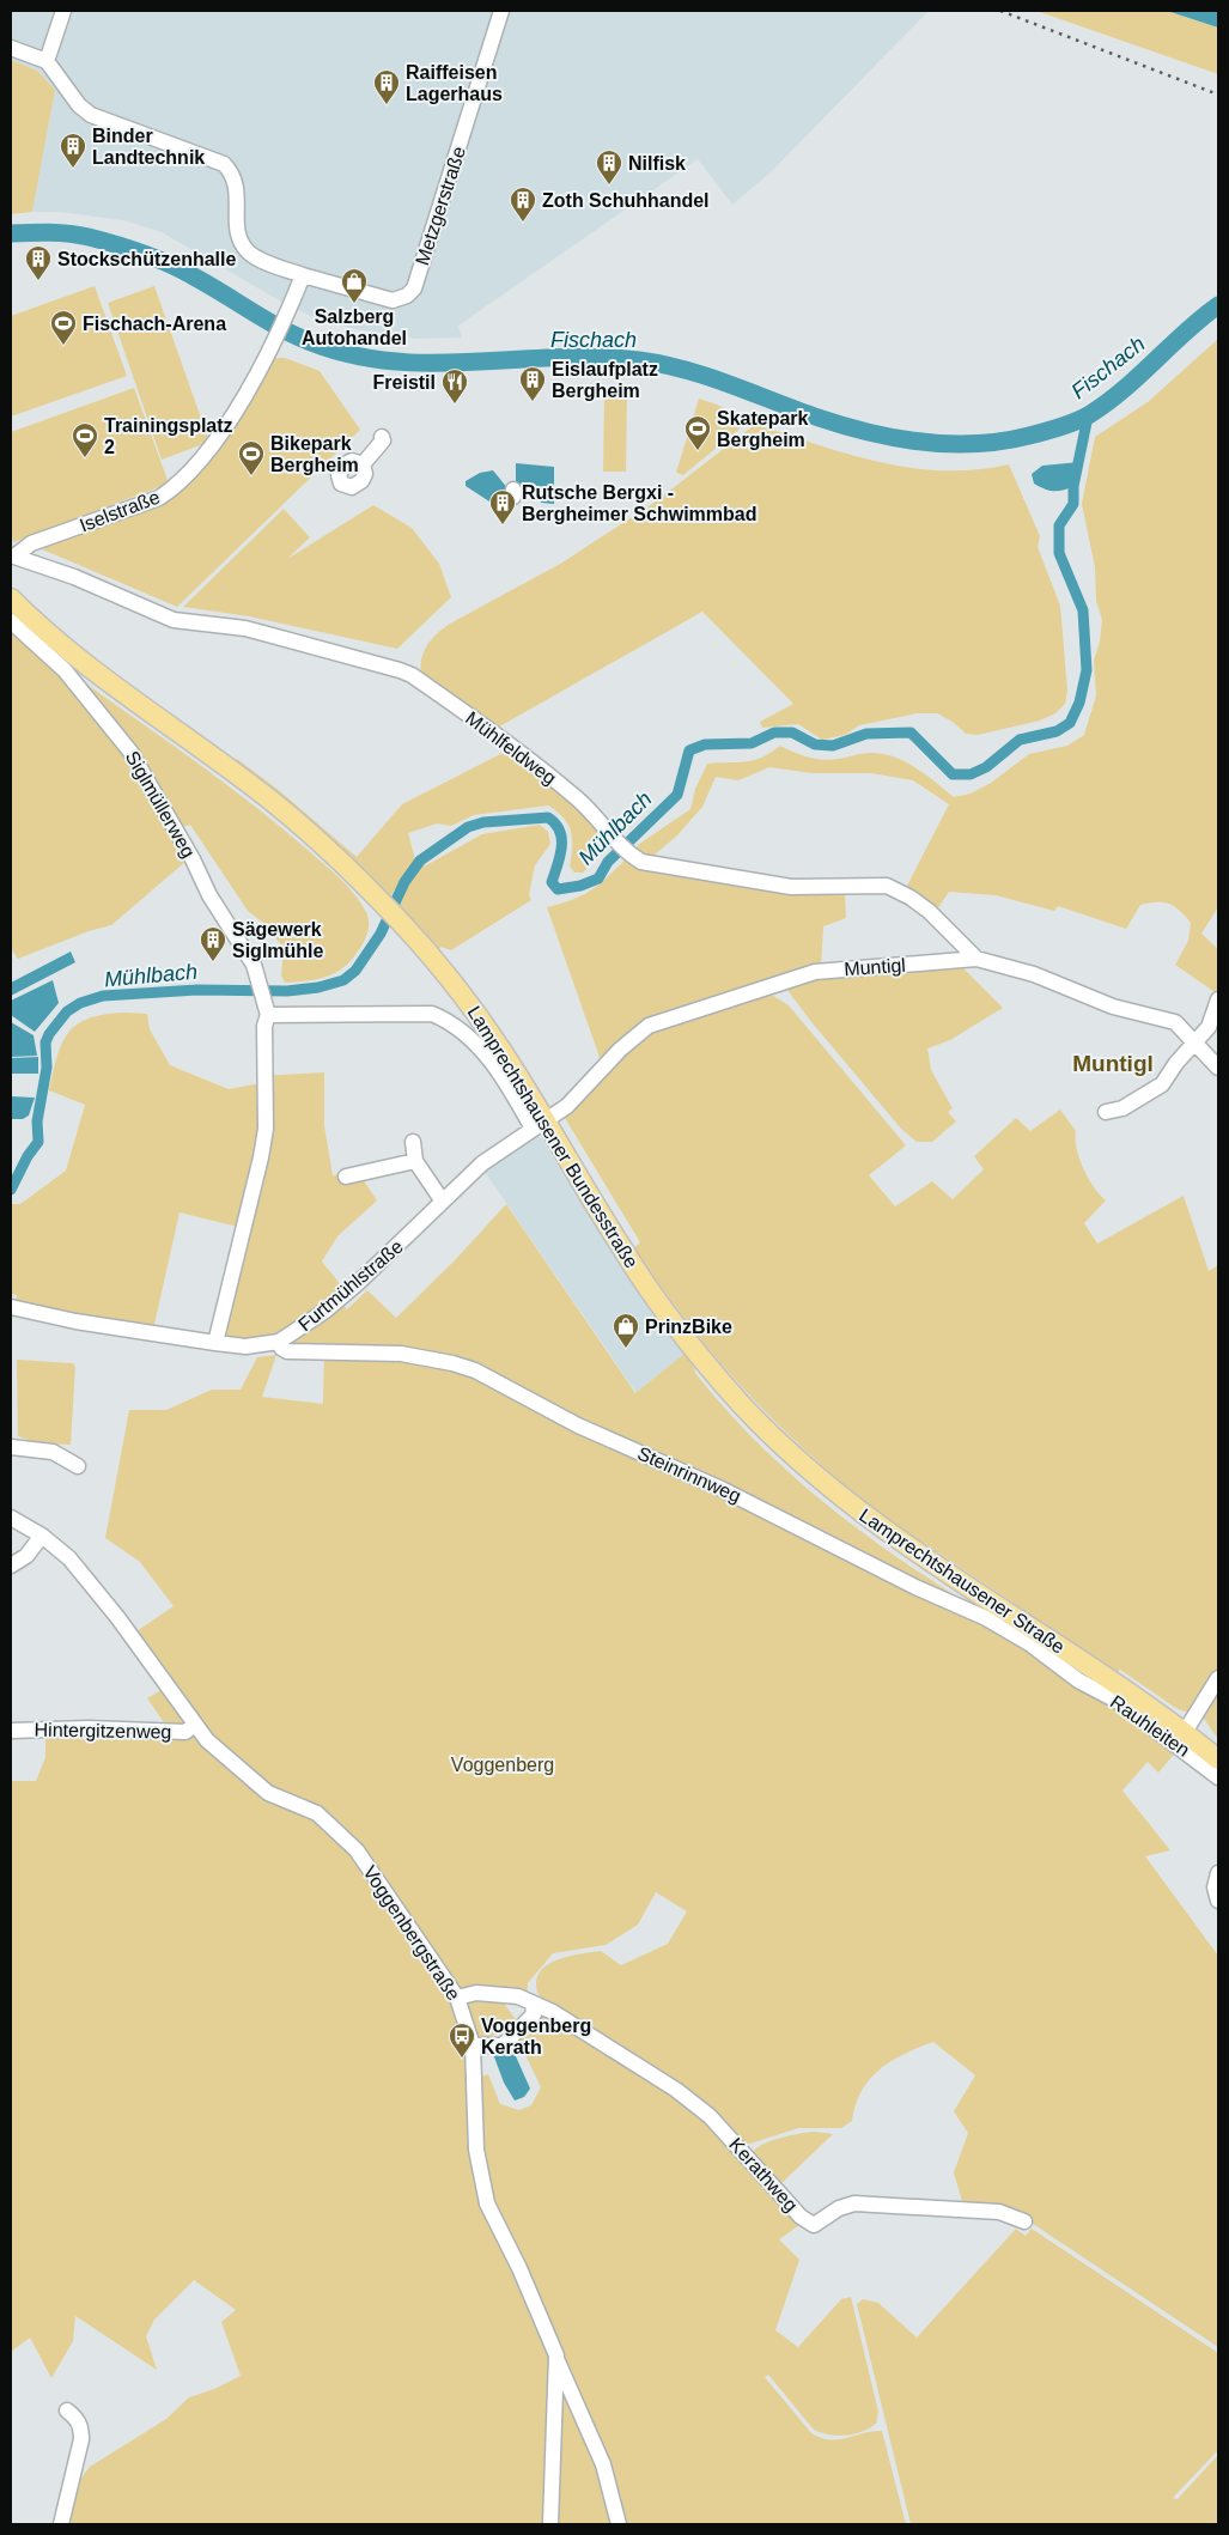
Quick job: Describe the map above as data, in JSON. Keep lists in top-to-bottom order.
{
  "streets": {
    "main road": ["Lamprechtshausener Bundesstraße", "Lamprechtshausener Straße"],
    "street": [
      "Metzgerstraße",
      "Iselstraße",
      "Mühlfeldweg",
      "Siglmüllerweg",
      "Muntigl",
      "Furtmühlstraße",
      "Steinrinnweg",
      "Rauhleiten",
      "Hintergitzenweg",
      "Voggenbergstraße",
      "Kerathweg"
    ]
  },
  "crossings": [
    ["Metzgerstraße", "Iselstraße"],
    ["Iselstraße", "Mühlfeldweg"],
    ["Mühlfeldweg", "Muntigl"],
    ["Siglmüllerweg", "Furtmühlstraße"],
    ["Muntigl", "Lamprechtshausener Bundesstraße"],
    ["Muntigl", "Furtmühlstraße"],
    ["Lamprechtshausener Bundesstraße", "Furtmühlstraße"],
    ["Lamprechtshausener Bundesstraße", "Lamprechtshausener Straße"],
    ["Furtmühlstraße", "Steinrinnweg"],
    ["Steinrinnweg", "Rauhleiten"],
    ["Hintergitzenweg", "Voggenbergstraße"],
    ["Voggenbergstraße", "Kerathweg"]
  ],
  "districts": ["Muntigl"],
  "water": ["Fischach", "Mühlbach"],
  "parks": ["Voggenberg"],
  "places": {
    "building": [
      "Raiffeisen Lagerhaus",
      "Binder Landtechnik",
      "Nilfisk",
      "Zoth Schuhhandel",
      "Stockschützenhalle",
      "Eislaufplatz Bergheim",
      "Rutsche Bergxi - Bergheimer Schwimmbad",
      "Sägewerk Siglmühle"
    ],
    "shop": ["Salzberg Autohandel", "PrinzBike"],
    "sports": [
      "Fischach-Arena",
      "Skatepark Bergheim",
      "Trainingsplatz 2",
      "Bikepark Bergheim"
    ],
    "restaurant": ["Freistil"],
    "bus stop": ["Voggenberg Kerath"]
  }
}
